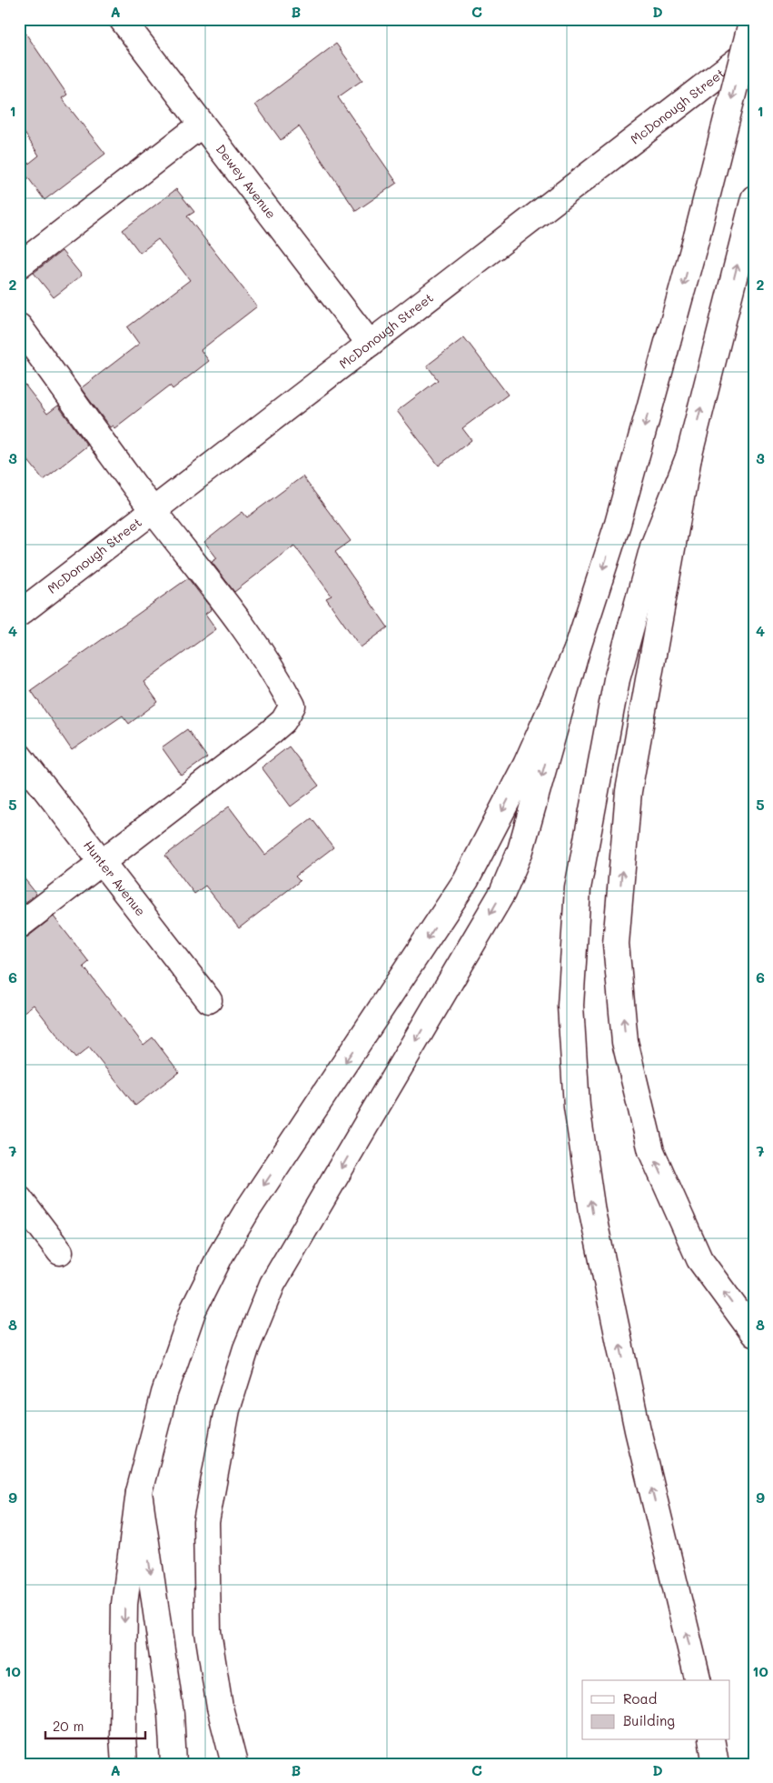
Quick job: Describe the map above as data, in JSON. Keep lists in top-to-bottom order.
{
  "streets": {
    "main road": ["McDonough Street", "Dewey Avenue", "Hunter Avenue"]
  },
  "crossings": [
    ["McDonough Street", "Dewey Avenue"]
  ],
  "legend": ["Road", "Building"],
  "scale_bar": "20 m",
  "grid": {
    "columns": [
      "A",
      "B",
      "C",
      "D"
    ],
    "rows": [
      "1",
      "2",
      "3",
      "4",
      "5",
      "6",
      "7",
      "8",
      "9",
      "10"
    ]
  }
}
